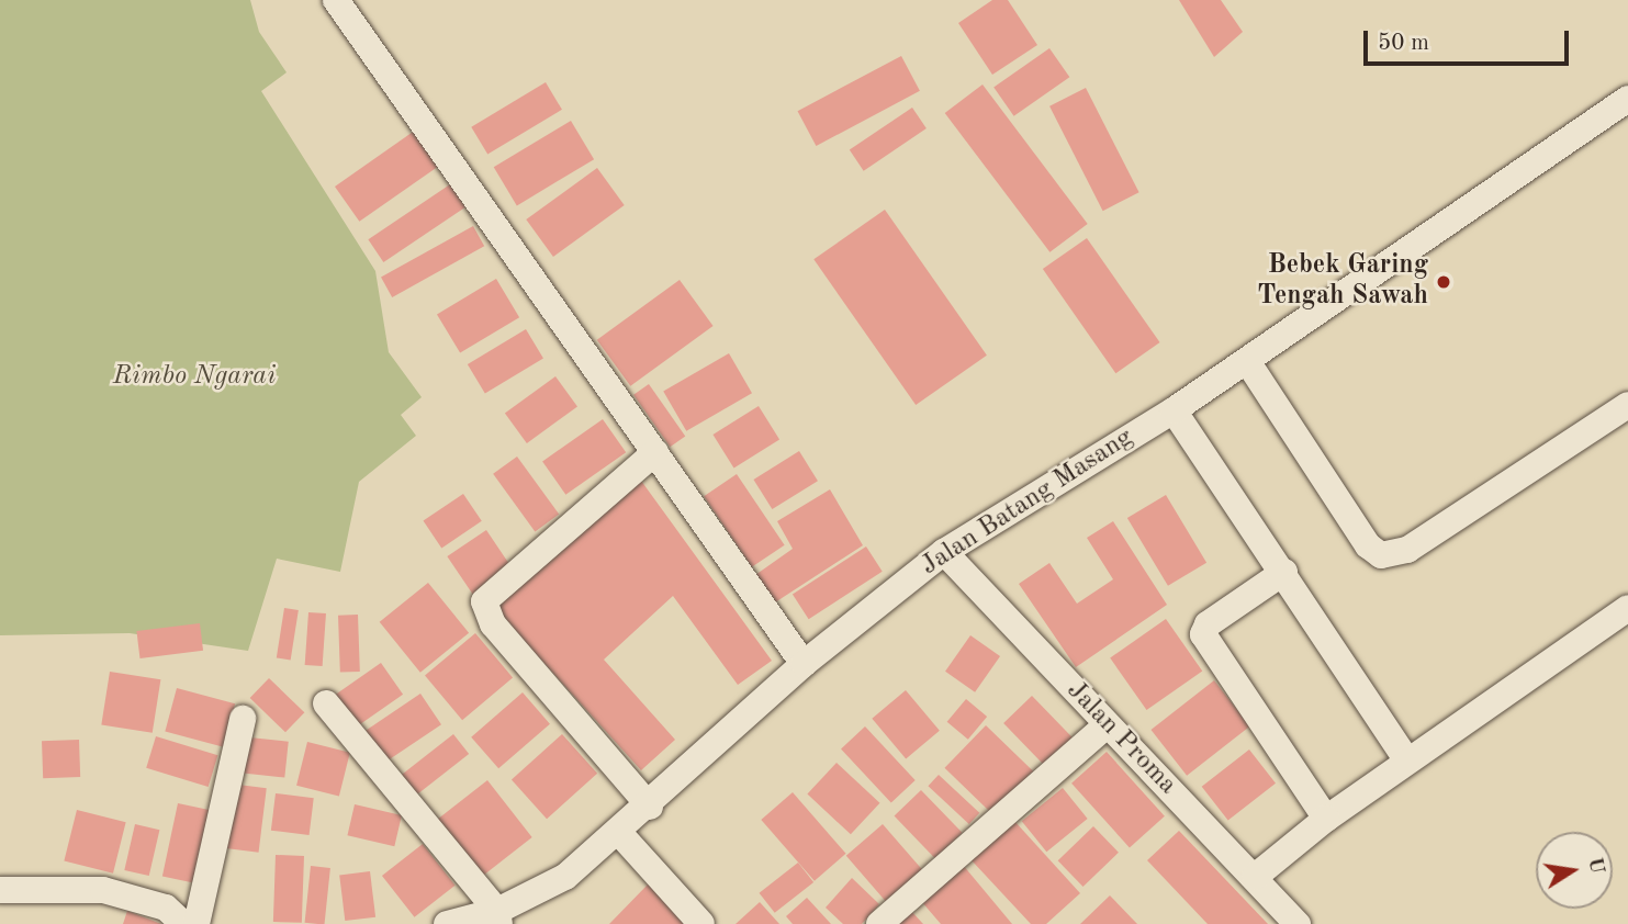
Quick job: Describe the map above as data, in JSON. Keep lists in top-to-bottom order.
{
  "streets": {
    "street": ["Jalan Batang Masang", "Jalan Proma"]
  },
  "crossings": [
    ["Jalan Batang Masang", "Jalan Proma"]
  ],
  "parks": ["Rimbo Ngarai"],
  "places": ["Bebek Garing Tengah Sawah"],
  "scale_bar": "50 m",
  "north": "right"
}
